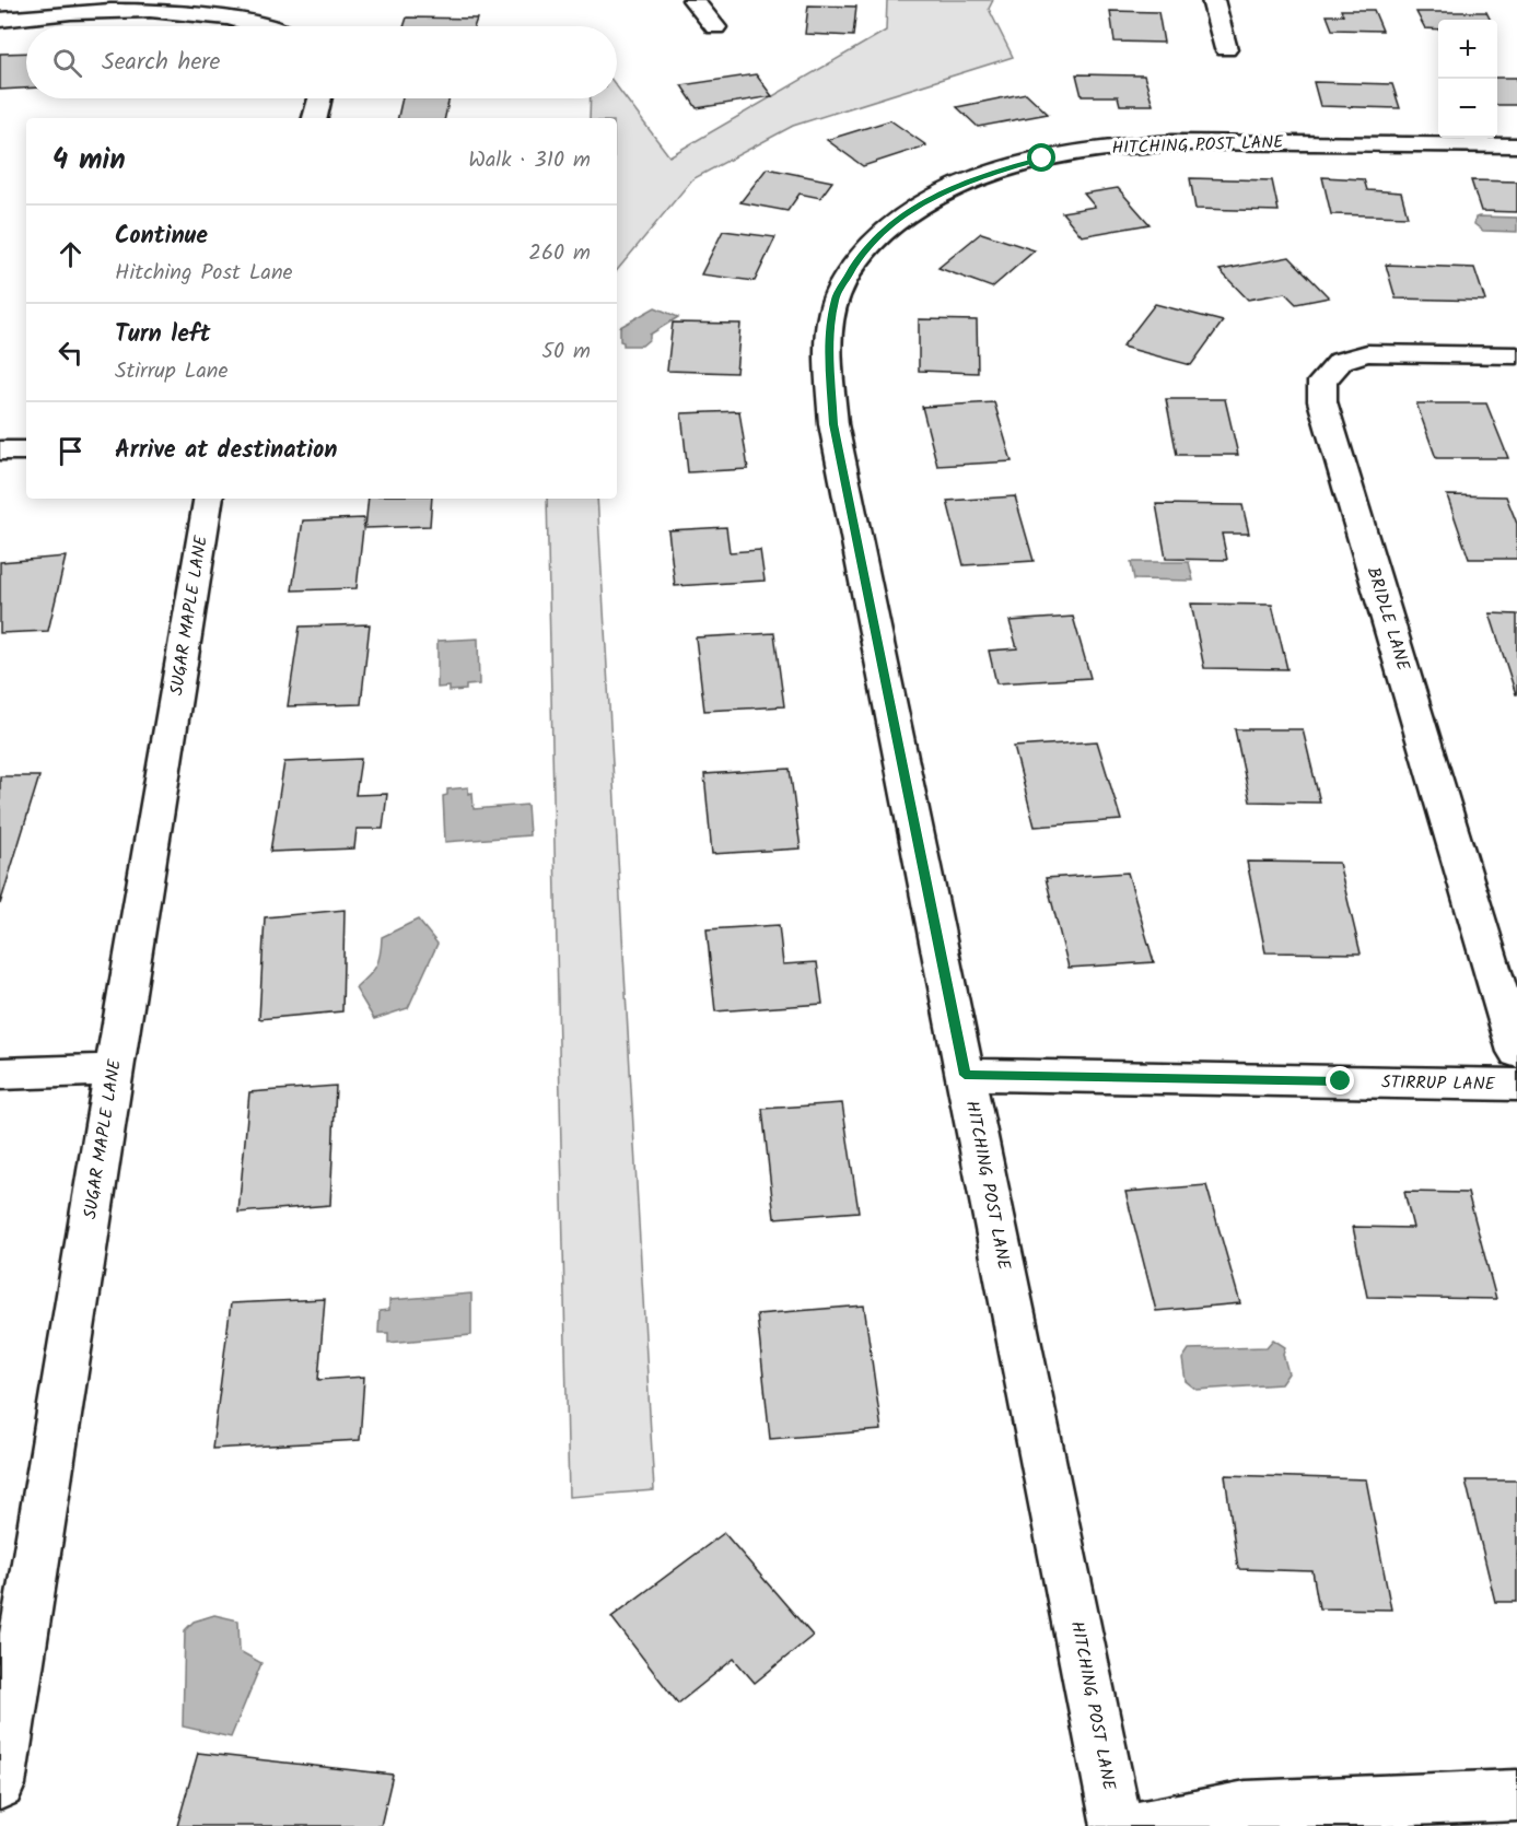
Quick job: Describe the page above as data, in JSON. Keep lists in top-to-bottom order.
{
  "streets": {
    "street": [
      "HITCHING POST LANE",
      "SUGAR MAPLE LANE",
      "BRIDLE LANE",
      "STIRRUP LANE"
    ]
  },
  "crossings": [
    ["HITCHING POST LANE", "STIRRUP LANE"]
  ],
  "page": {
    "map_buttons": ["+", "−"],
    "search": "Search here",
    "heading": ["4 min", "Walk · 310 m"],
    "list": [
      ["Continue", "Hitching Post Lane", "260 m"],
      ["Turn left", "Stirrup Lane", "50 m"],
      "Arrive at destination"
    ]
  }
}
